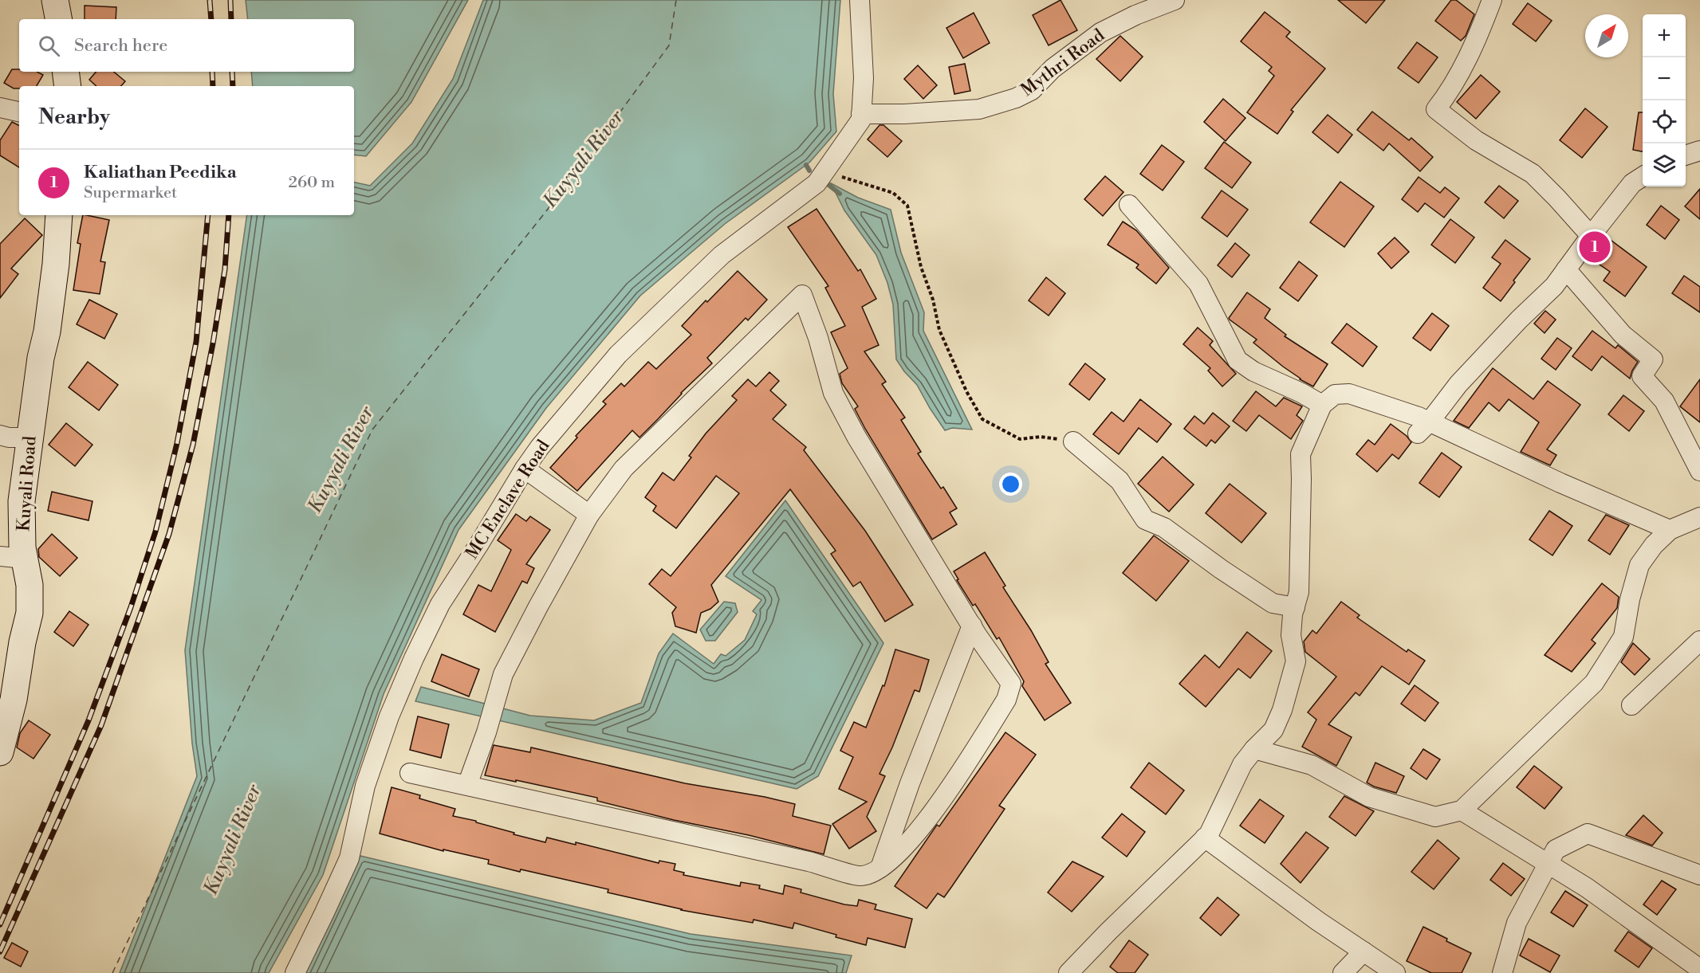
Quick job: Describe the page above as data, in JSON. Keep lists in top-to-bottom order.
{
  "streets": {
    "main road": ["Kuyali Road"],
    "street": ["Mythri Road", "MC Enclave Road"]
  },
  "crossings": [
    ["Mythri Road", "MC Enclave Road"]
  ],
  "water": ["Kuyyali River"],
  "north": "top right",
  "page": {
    "map_buttons": ["+", "−"],
    "search": "Search here",
    "heading": "Nearby",
    "list": [
      {
        "mark": "1",
        "name": "Kaliathan Peedika",
        "note": "Supermarket",
        "value": "260 m"
      }
    ],
    "pins": "1"
  }
}
